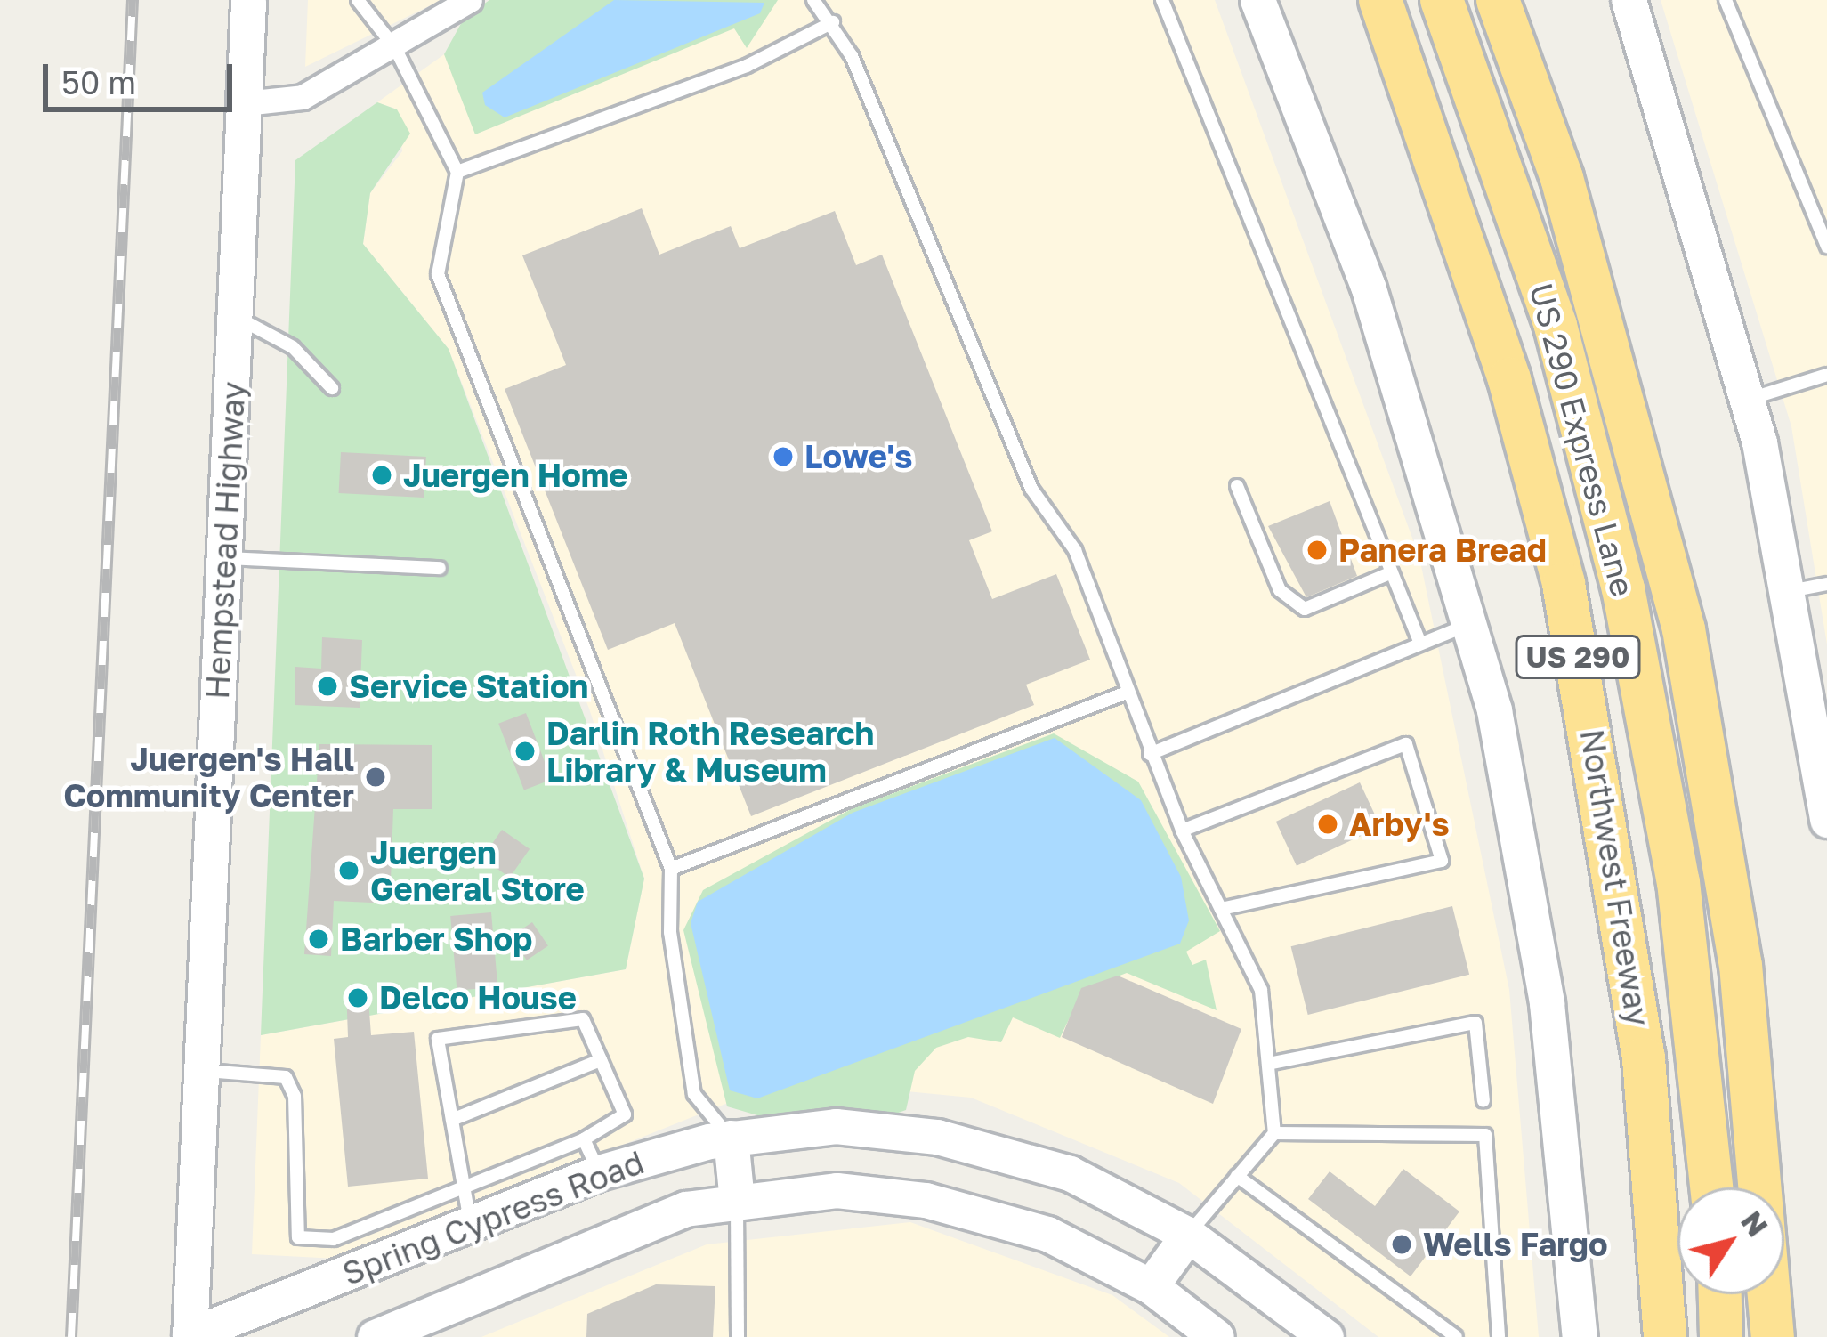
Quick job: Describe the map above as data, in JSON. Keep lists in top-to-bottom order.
{
  "streets": {
    "highway": ["US 290 Express Lane", "US 290", "Northwest Freeway"],
    "street": ["Hempstead Highway", "Spring Cypress Road"]
  },
  "crossings": [
    ["Hempstead Highway", "Spring Cypress Road"]
  ],
  "places": [
    "Lowe's",
    "Juergen Home",
    "Panera Bread",
    "Service Station",
    "Darlin Roth Research Library & Museum",
    "Juergen's Hall Community Center",
    "Arby's",
    "Juergen General Store",
    "Barber Shop",
    "Delco House",
    "Wells Fargo"
  ],
  "scale_bar": "50 m",
  "north": "top right"
}
